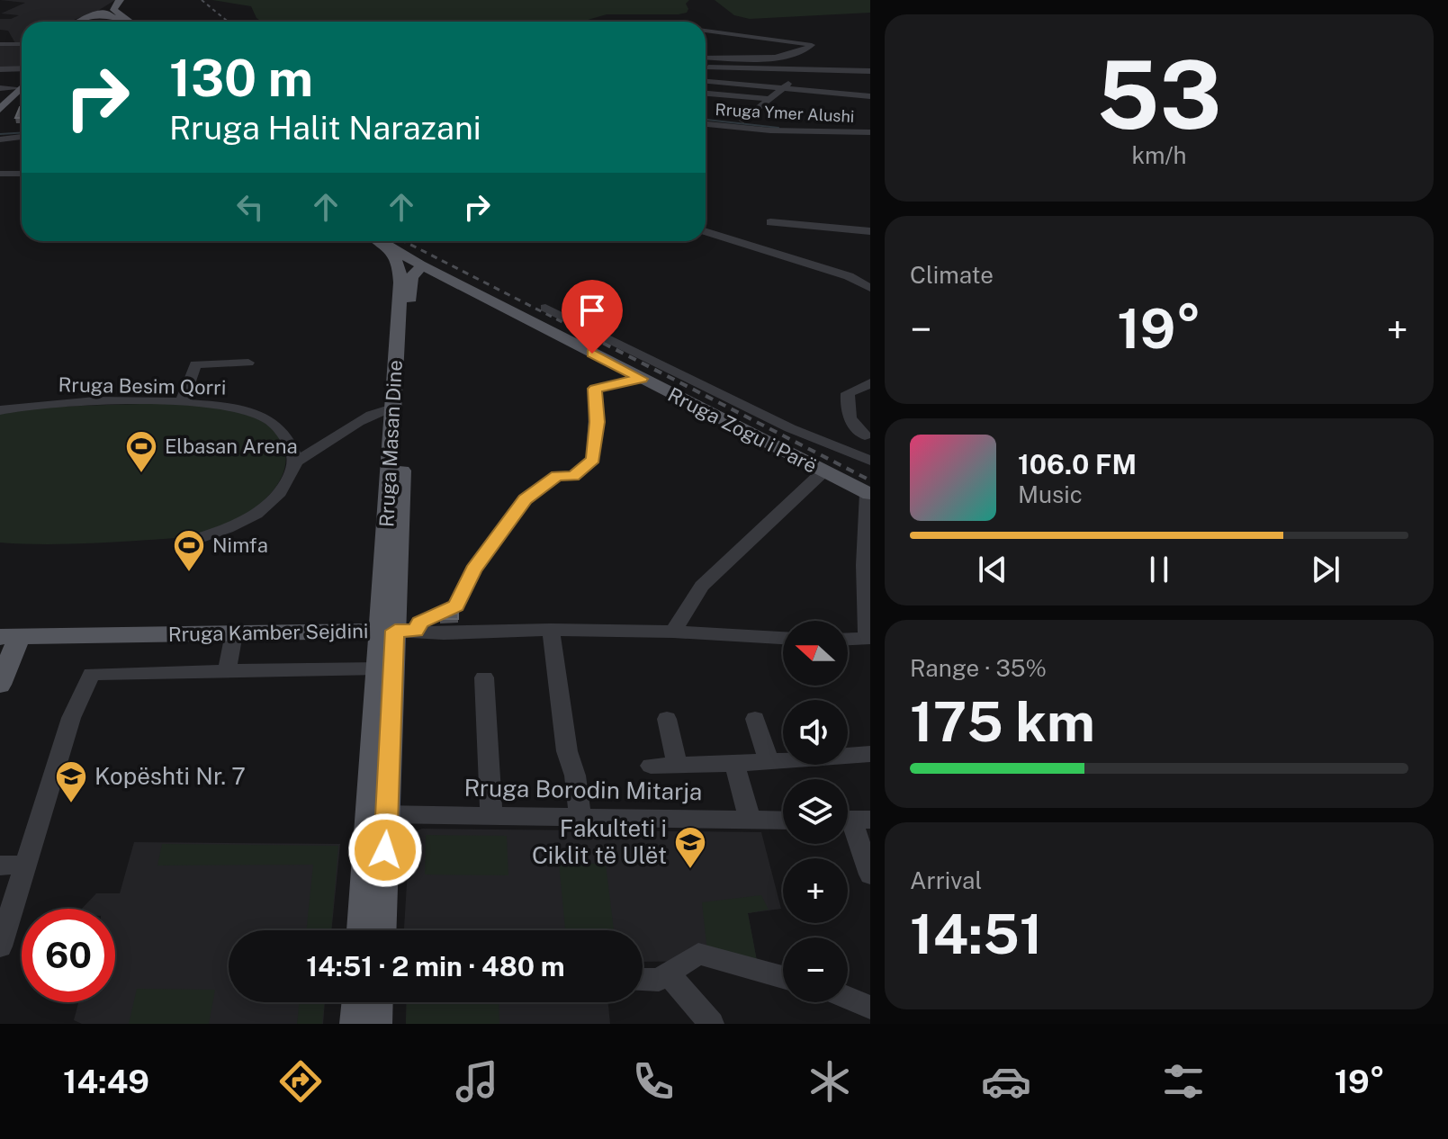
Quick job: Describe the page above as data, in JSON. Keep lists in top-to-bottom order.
{
  "streets": {
    "main road": ["Rruga Zogu i Parë", "Rruga Masan Dine", "Rruga Kamber Sejdini"],
    "street": ["Rruga Ymer Alushi", "Rruga Besim Qorri", "Rruga Borodin Mitarja"]
  },
  "crossings": [
    ["Rruga Masan Dine", "Rruga Kamber Sejdini"]
  ],
  "places": {
    "sports": ["Elbasan Arena", "Nimfa"],
    "school or university": ["Kopështi Nr. 7", "Fakulteti i Ciklit të Ulët"]
  },
  "north": "left",
  "page": {
    "tile": [
      ["53", "km/h"],
      "Climate",
      ["Range · 35%", "175 km"],
      ["Arrival", "14:51"]
    ],
    "turn": ["130 m", "Rruga Halit Narazani"],
    "heat": ["−", "19°", "+"],
    "song": ["106.0 FM", "Music"],
    "map_buttons": ["+", "−"],
    "limit": "60",
    "trip": "14:51 · 2 min · 480 m",
    "tabs": ["14:49", "19°"]
  }
}
